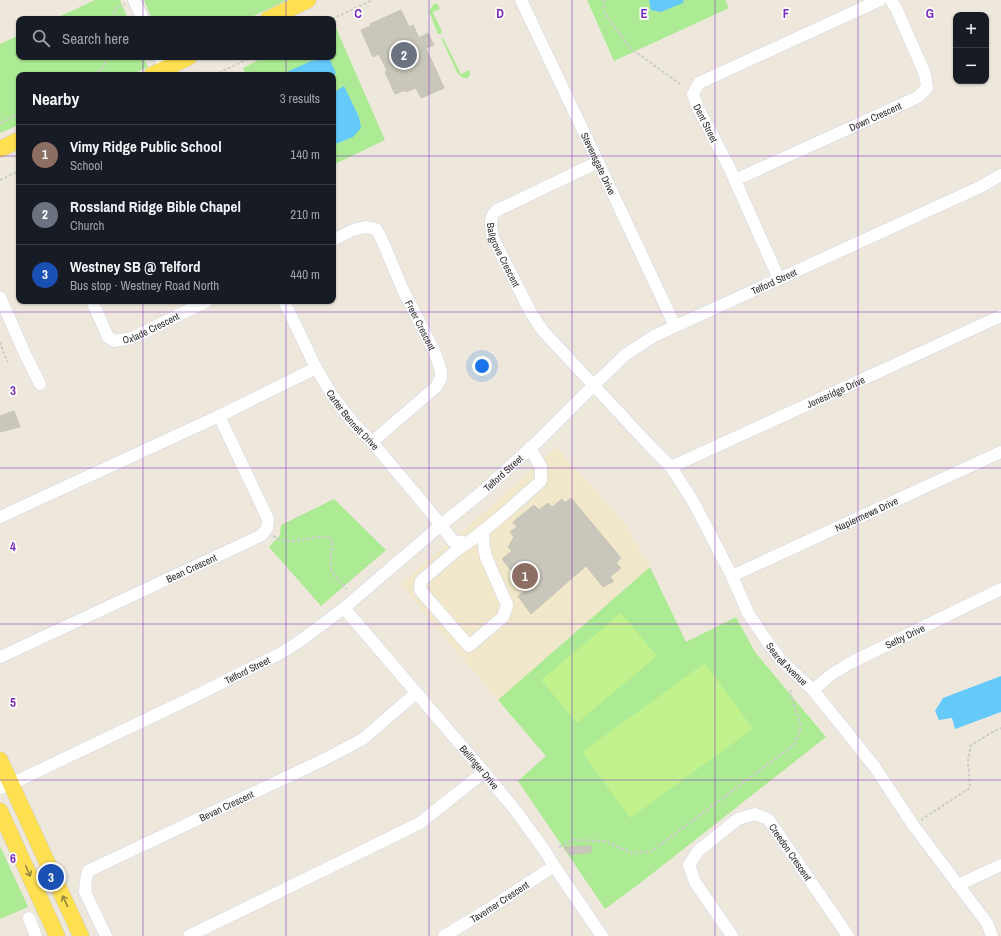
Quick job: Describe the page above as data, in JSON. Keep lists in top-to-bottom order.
{
  "streets": {
    "street": [
      "Down Crescent",
      "Dent Street",
      "Stevensgate Drive",
      "Ballgrove Crescent",
      "Telford Street",
      "Freer Crescent",
      "Oxlade Crescent",
      "Jonesridge Drive",
      "Carter Bennett Drive",
      "Napiermews Drive",
      "Bean Crescent",
      "Selby Drive",
      "Searell Avenue",
      "Bellinger Drive",
      "Bevan Crescent",
      "Creedon Crescent",
      "Taverner Crescent"
    ]
  },
  "crossings": [
    ["Down Crescent", "Dent Street"],
    ["Dent Street", "Telford Street"],
    ["Stevensgate Drive", "Ballgrove Crescent"],
    ["Stevensgate Drive", "Telford Street"],
    ["Ballgrove Crescent", "Telford Street"],
    ["Ballgrove Crescent", "Searell Avenue"],
    ["Telford Street", "Carter Bennett Drive"],
    ["Telford Street", "Searell Avenue"],
    ["Telford Street", "Bellinger Drive"],
    ["Freer Crescent", "Carter Bennett Drive"],
    ["Jonesridge Drive", "Searell Avenue"],
    ["Napiermews Drive", "Searell Avenue"],
    ["Selby Drive", "Searell Avenue"],
    ["Bellinger Drive", "Bevan Crescent"],
    ["Bellinger Drive", "Taverner Crescent"]
  ],
  "page": {
    "map_buttons": ["+", "−"],
    "search": "Search here",
    "pins": ["2", "1", "3"],
    "heading": ["Nearby", "3 results"],
    "list": [
      {
        "mark": "1",
        "name": "Vimy Ridge Public School",
        "note": "School",
        "value": "140 m"
      },
      {
        "mark": "2",
        "name": "Rossland Ridge Bible Chapel",
        "note": "Church",
        "value": "210 m"
      },
      {
        "mark": "3",
        "name": "Westney SB @ Telford",
        "note": "Bus stop · Westney Road North",
        "value": "440 m"
      }
    ]
  },
  "grid": {
    "columns": [
      "C",
      "D",
      "E",
      "F",
      "G"
    ],
    "rows": [
      "3",
      "4",
      "5",
      "6"
    ]
  }
}
